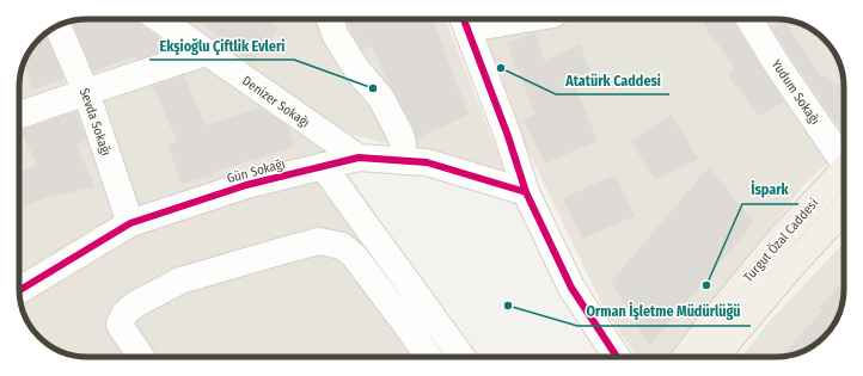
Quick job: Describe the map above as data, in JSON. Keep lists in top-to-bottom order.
{
  "streets": {
    "main road": ["Turgut Özal Caddesi"],
    "street": [
      "Yudum Sokağı",
      "Denizer Sokağı",
      "Sevda Sokağı",
      "Gün Sokağı"
    ]
  },
  "crossings": [
    ["Denizer Sokağı", "Gün Sokağı"],
    ["Sevda Sokağı", "Gün Sokağı"]
  ],
  "places": [
    "Atatürk Caddesi",
    "Ekşioğlu Çiftlik Evleri",
    "İspark",
    "Orman İşletme Müdürlüğü"
  ]
}
